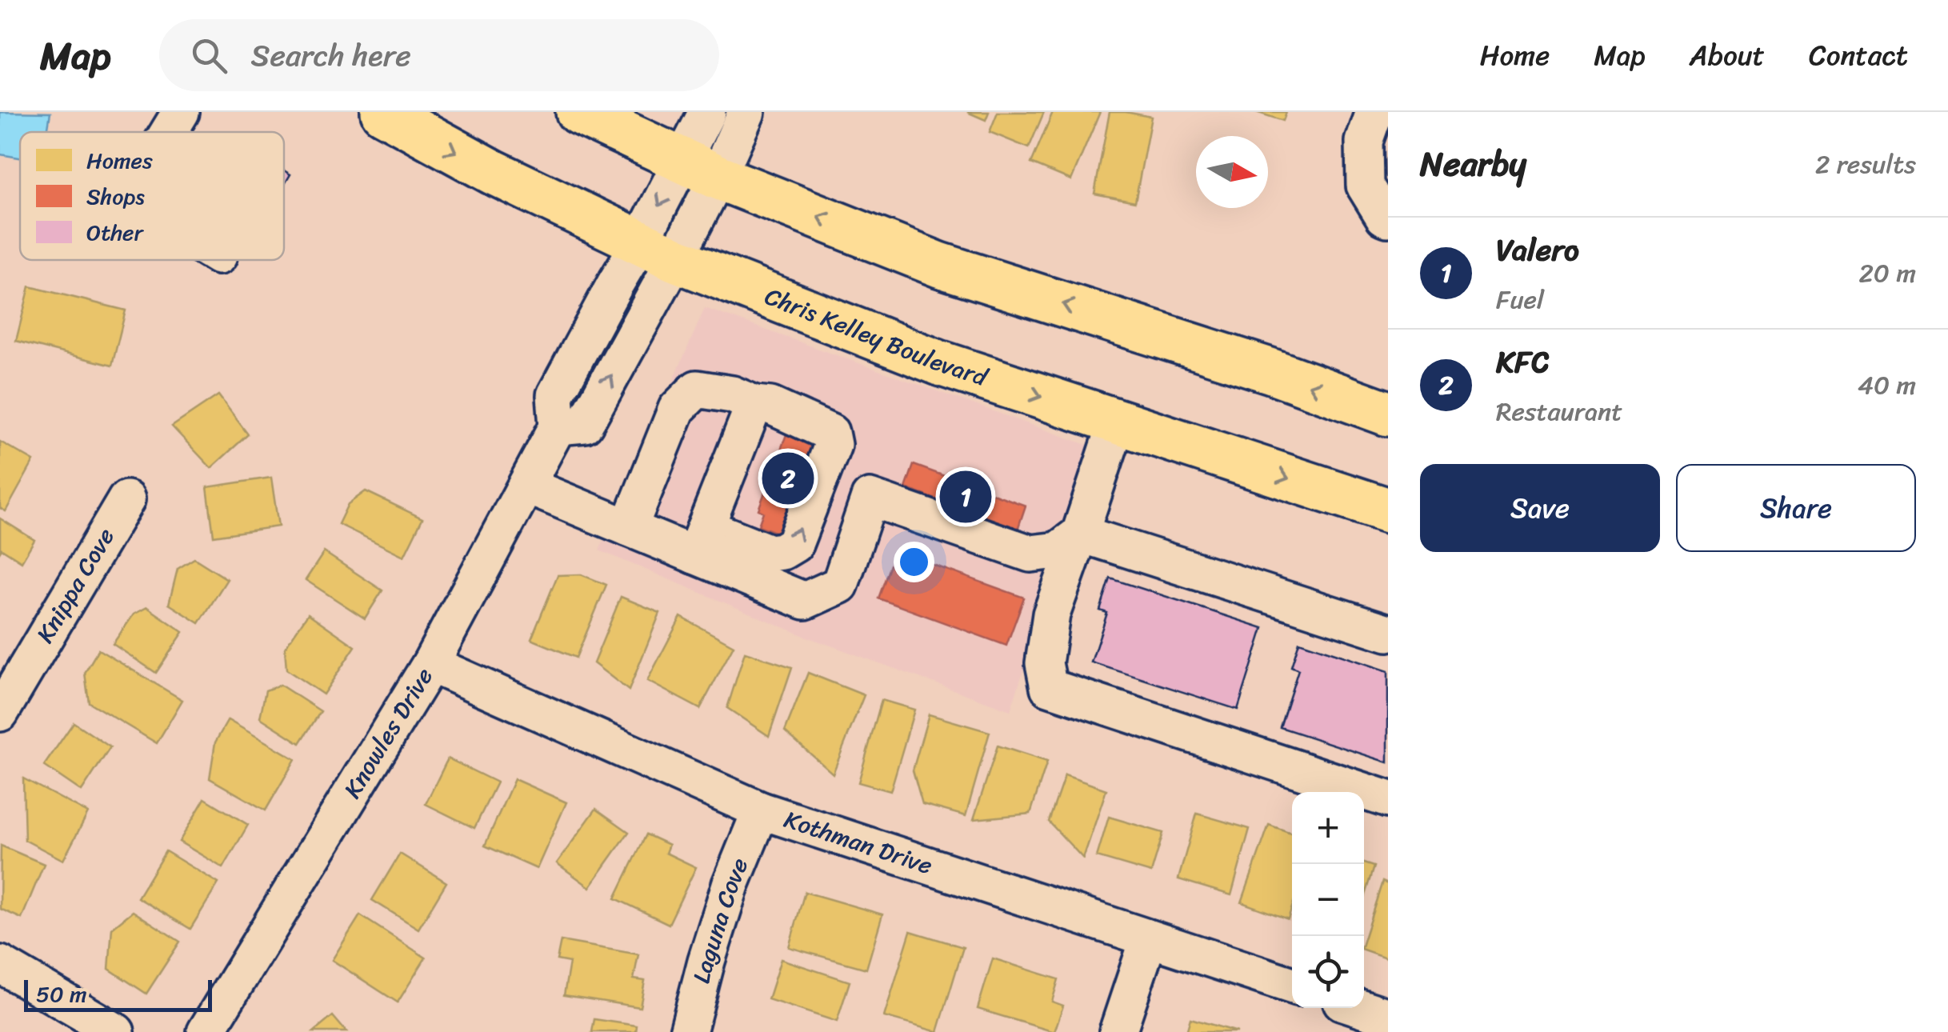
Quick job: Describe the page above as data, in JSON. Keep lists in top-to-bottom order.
{
  "streets": {
    "main road": ["Chris Kelley Boulevard"],
    "street": [
      "Knippa Cove",
      "Knowles Drive",
      "Kothman Drive",
      "Laguna Cove"
    ]
  },
  "crossings": [
    ["Chris Kelley Boulevard", "Knowles Drive"],
    ["Knowles Drive", "Kothman Drive"],
    ["Kothman Drive", "Laguna Cove"]
  ],
  "legend": ["Homes", "Shops", "Other"],
  "scale_bar": "50 m",
  "north": "right",
  "page": {
    "header": "Map",
    "search": "Search here",
    "nav": [
      "Home",
      "Map",
      "About",
      "Contact"
    ],
    "heading": ["Nearby", "2 results"],
    "list": [
      {
        "mark": "1",
        "name": "Valero",
        "note": "Fuel",
        "value": "20 m"
      },
      {
        "mark": "2",
        "name": "KFC",
        "note": "Restaurant",
        "value": "40 m"
      }
    ],
    "buttons": ["Save", "Share"],
    "pins": ["2", "1"],
    "map_buttons": ["+", "−"],
    "scale": "50 m"
  }
}
